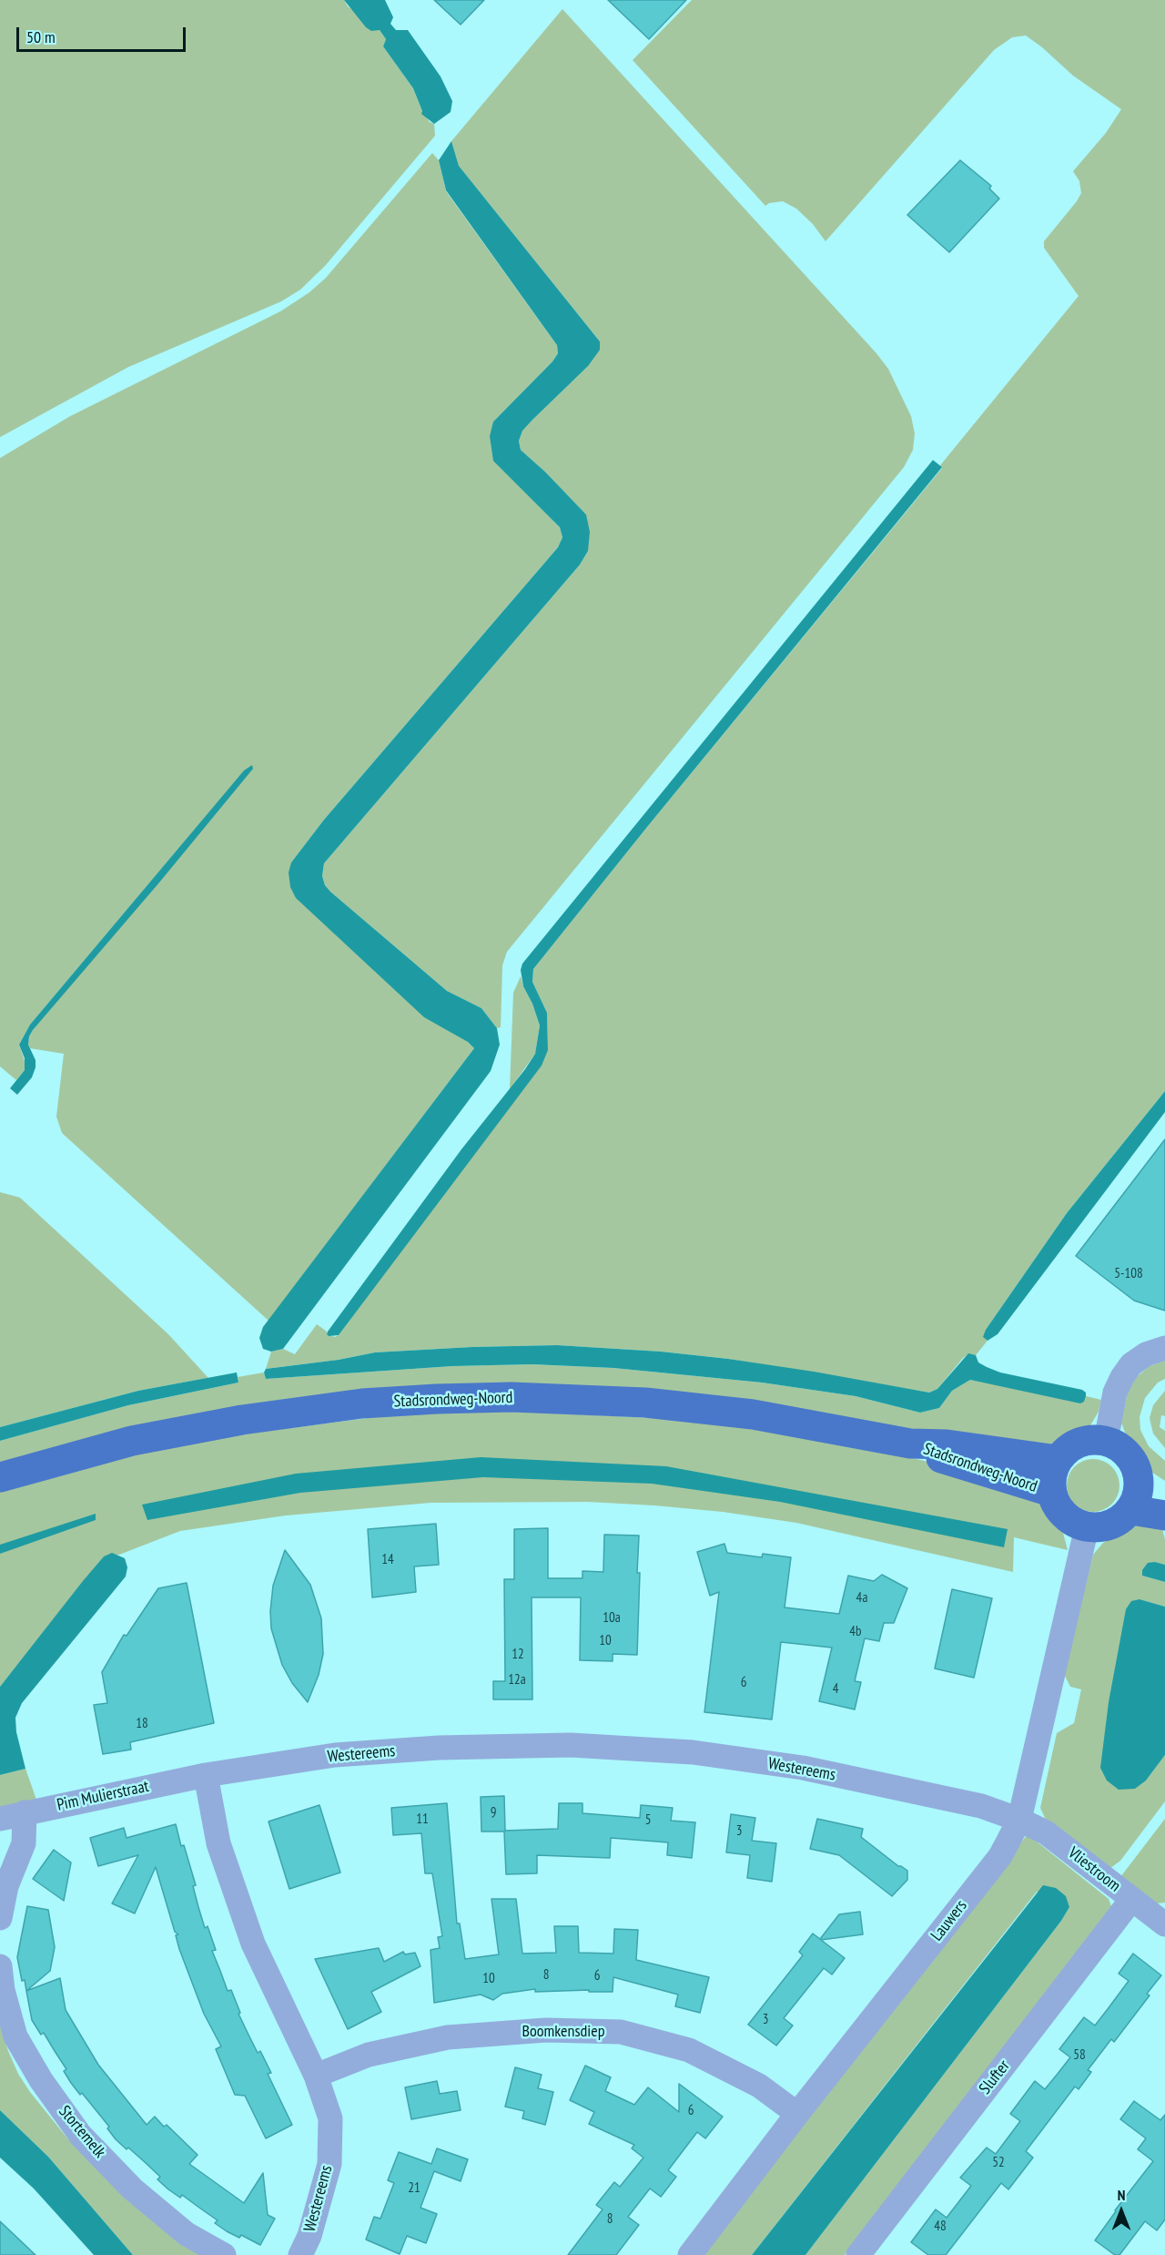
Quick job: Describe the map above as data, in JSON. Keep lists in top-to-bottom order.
{
  "streets": {
    "main road": ["Stadsrondweg-Noord"],
    "street": [
      "Westereems",
      "Pim Mulierstraat",
      "Vliestroom",
      "Lauwers",
      "Boomkensdiep",
      "Slufter",
      "Stortemelk"
    ]
  },
  "crossings": [
    ["Stadsrondweg-Noord", "Lauwers"],
    ["Westereems", "Pim Mulierstraat"],
    ["Westereems", "Vliestroom"],
    ["Westereems", "Lauwers"],
    ["Westereems", "Boomkensdiep"],
    ["Vliestroom", "Lauwers"],
    ["Vliestroom", "Slufter"],
    ["Lauwers", "Boomkensdiep"]
  ],
  "house_numbers": [
    "5-108",
    "14",
    "4a",
    "10a",
    "4b",
    "10",
    "12",
    "12a",
    "6",
    "4",
    "18",
    "9",
    "11",
    "5",
    "3",
    "8",
    "6",
    "10",
    "3",
    "58",
    "6",
    "52",
    "21",
    "8",
    "48"
  ],
  "scale_bar": "50 m",
  "north": "top"
}
